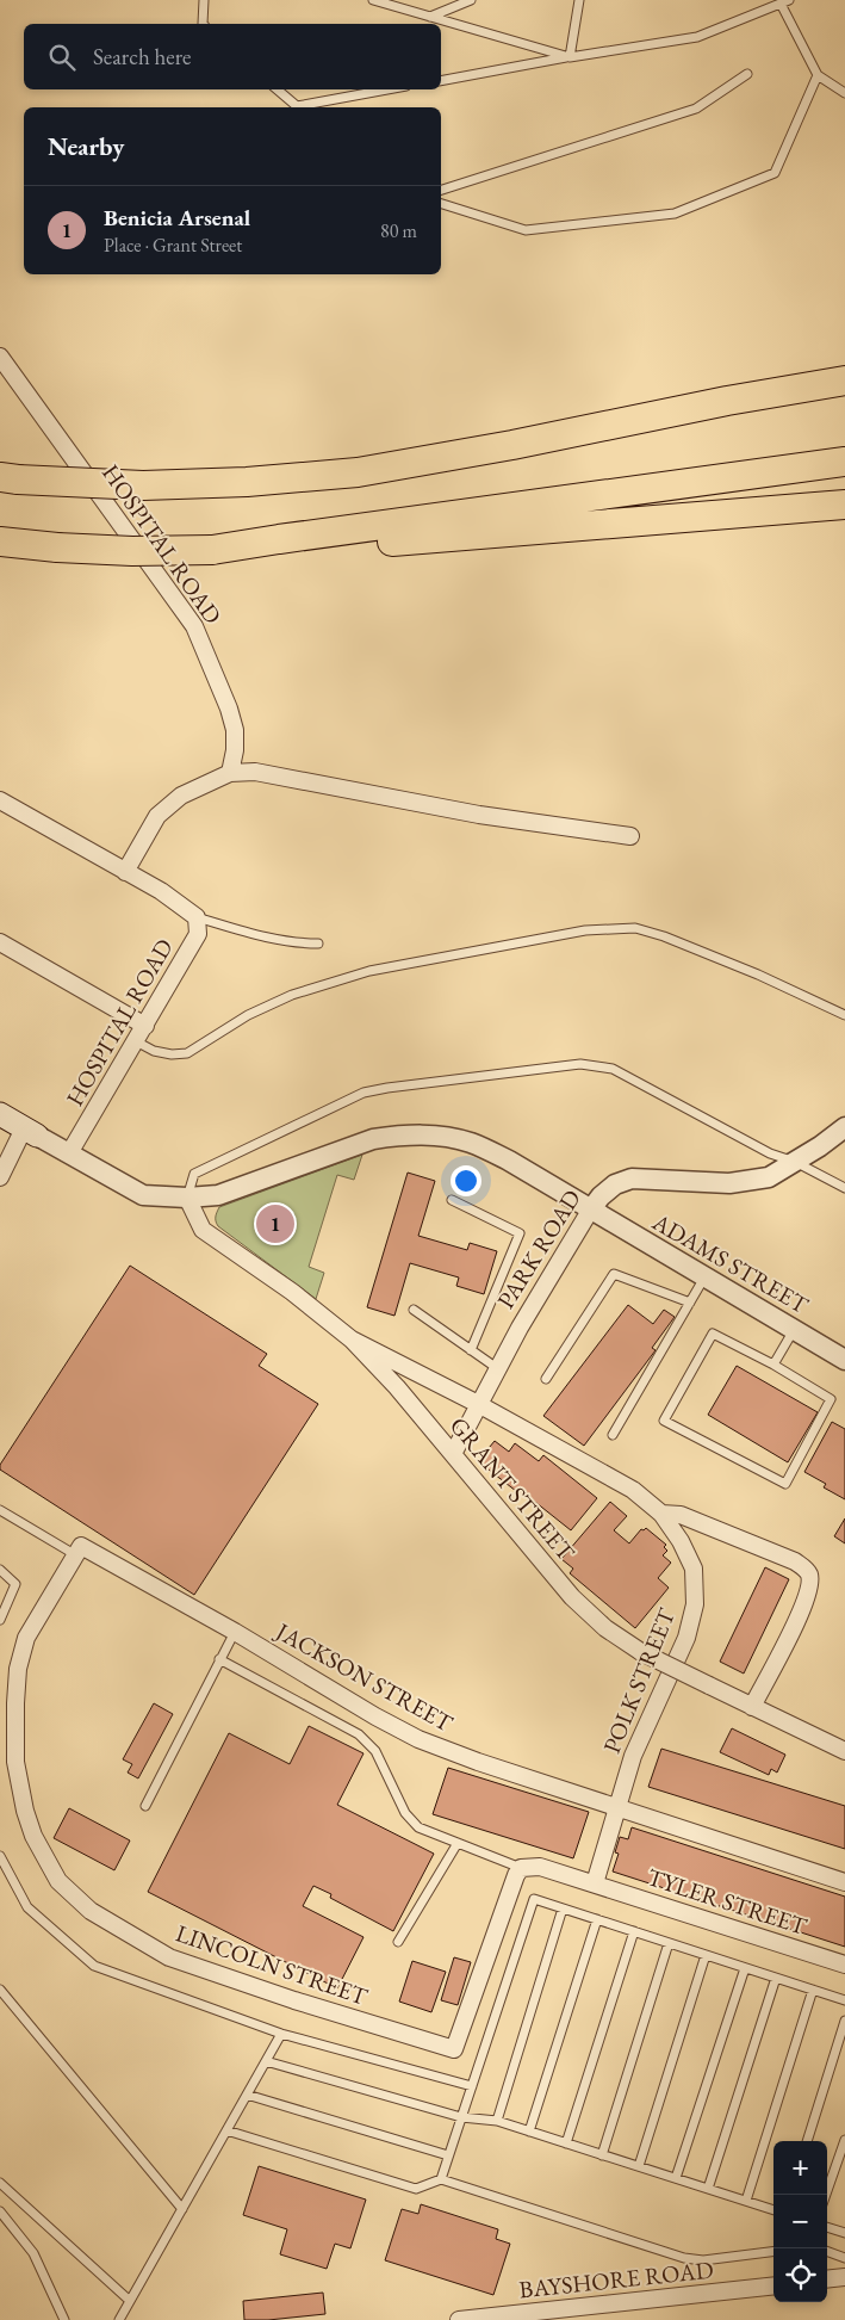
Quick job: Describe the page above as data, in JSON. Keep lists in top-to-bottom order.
{
  "streets": {
    "street": [
      "HOSPITAL ROAD",
      "PARK ROAD",
      "ADAMS STREET",
      "GRANT STREET",
      "JACKSON STREET",
      "POLK STREET",
      "TYLER STREET",
      "LINCOLN STREET",
      "BAYSHORE ROAD"
    ]
  },
  "crossings": [
    ["HOSPITAL ROAD", "ADAMS STREET"],
    ["PARK ROAD", "ADAMS STREET"],
    ["PARK ROAD", "GRANT STREET"],
    ["PARK ROAD", "POLK STREET"],
    ["ADAMS STREET", "GRANT STREET"],
    ["GRANT STREET", "POLK STREET"],
    ["JACKSON STREET", "POLK STREET"],
    ["JACKSON STREET", "LINCOLN STREET"],
    ["POLK STREET", "TYLER STREET"]
  ],
  "page": {
    "search": "Search here",
    "heading": "Nearby",
    "list": [
      {
        "mark": "1",
        "name": "Benicia Arsenal",
        "note": "Place · Grant Street",
        "value": "80 m"
      }
    ],
    "pins": "1",
    "map_buttons": ["+", "−"]
  }
}
